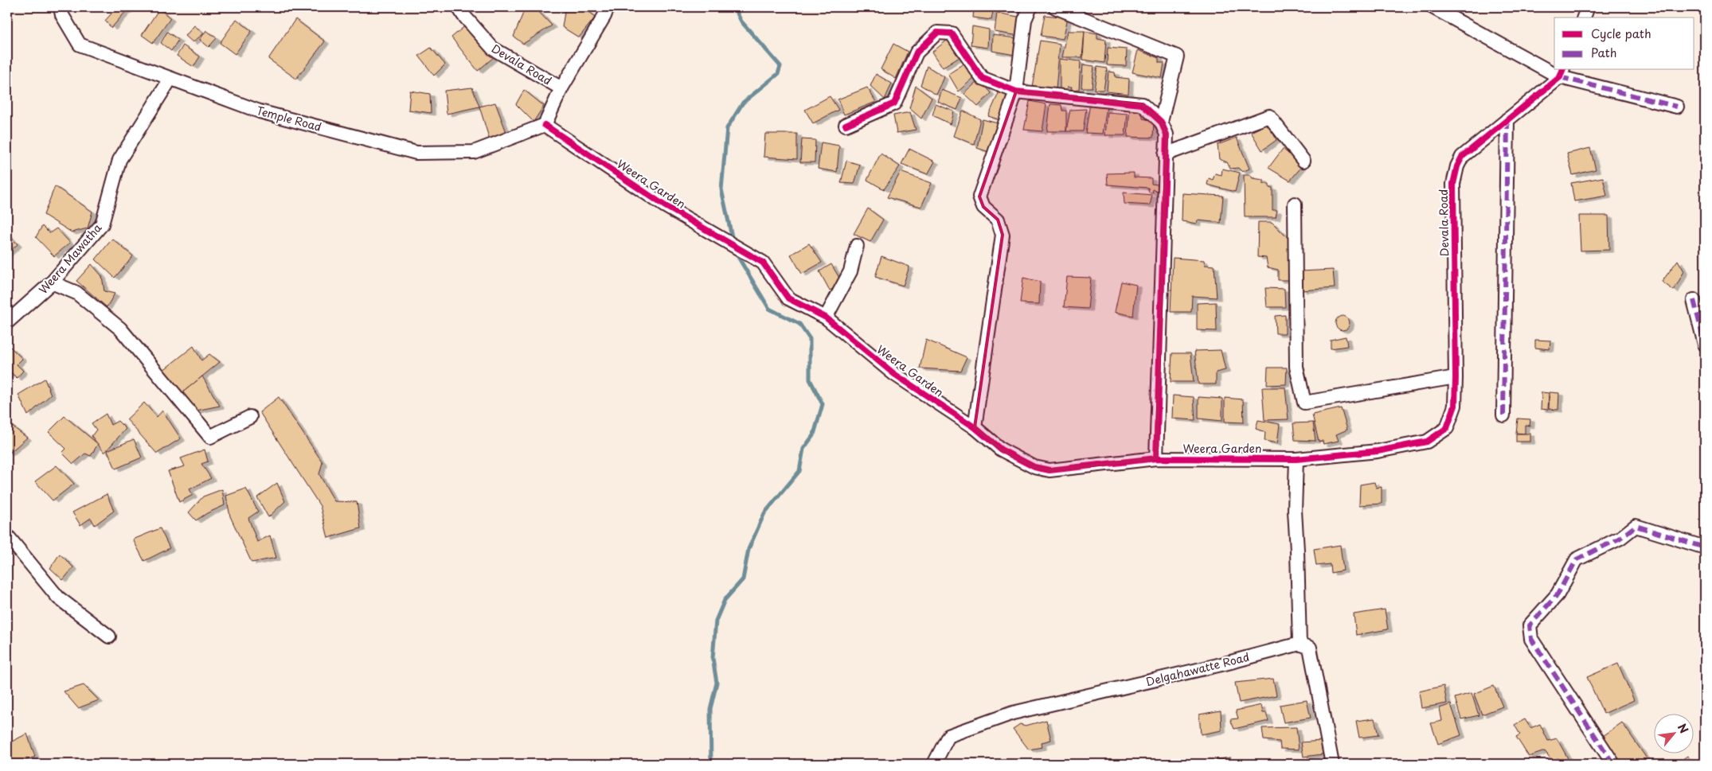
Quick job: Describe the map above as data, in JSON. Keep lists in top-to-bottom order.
{
  "streets": {
    "street": [
      "Devala Road",
      "Temple Road",
      "Weera Garden",
      "Weera Mawatha",
      "Delgahawatte Road"
    ]
  },
  "crossings": [
    ["Devala Road", "Temple Road"],
    ["Devala Road", "Weera Garden"],
    ["Temple Road", "Weera Garden"],
    ["Temple Road", "Weera Mawatha"]
  ],
  "legend": ["Cycle path", "Path"],
  "north": "top right"
}
